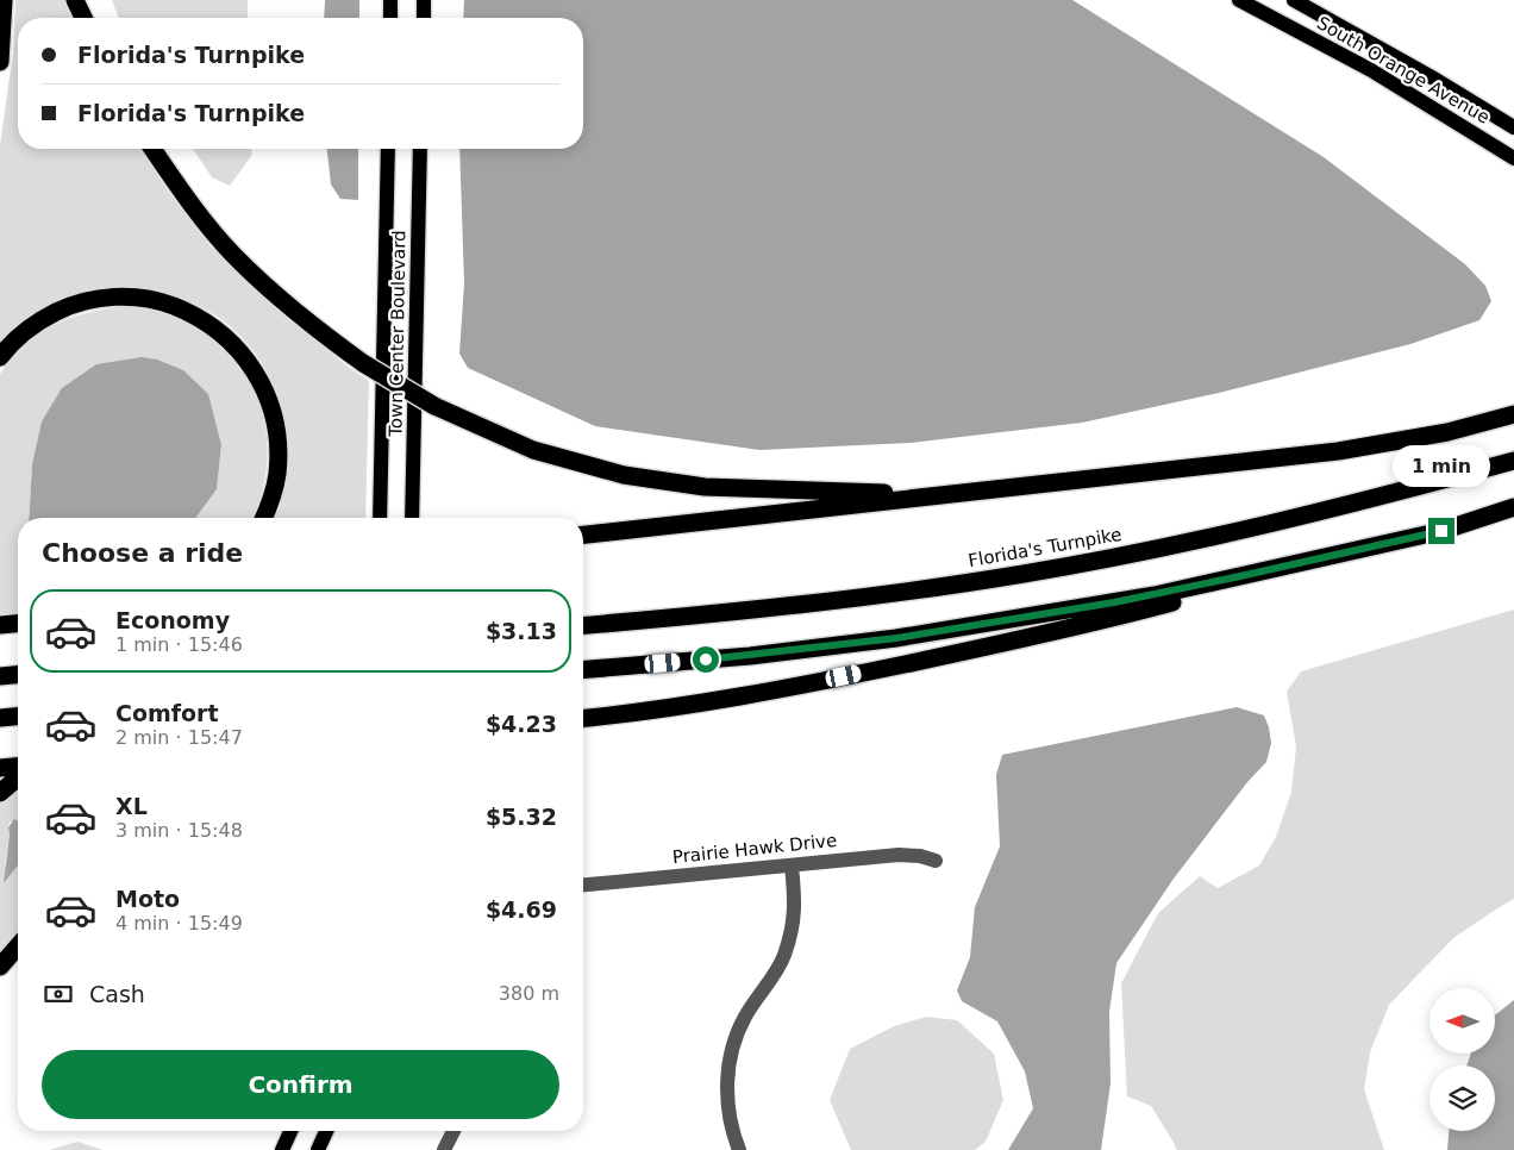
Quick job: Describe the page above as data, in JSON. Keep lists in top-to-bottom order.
{
  "streets": {
    "highway": ["Florida's Turnpike"],
    "main road": ["South Orange Avenue", "Town Center Boulevard"],
    "street": ["Prairie Hawk Drive"]
  },
  "north": "left",
  "page": {
    "banner": ["Florida's Turnpike", "Florida's Turnpike"],
    "bubble": "1 min",
    "heading": "Choose a ride",
    "list": [
      {
        "name": "Economy",
        "note": "1 min · 15:46",
        "value": "$3.13"
      },
      {
        "name": "Comfort",
        "note": "2 min · 15:47",
        "value": "$4.23"
      },
      {
        "name": "XL",
        "note": "3 min · 15:48",
        "value": "$5.32"
      },
      {
        "name": "Moto",
        "note": "4 min · 15:49",
        "value": "$4.69"
      }
    ],
    "pay": ["Cash", "380 m"],
    "buttons": "Confirm"
  }
}
